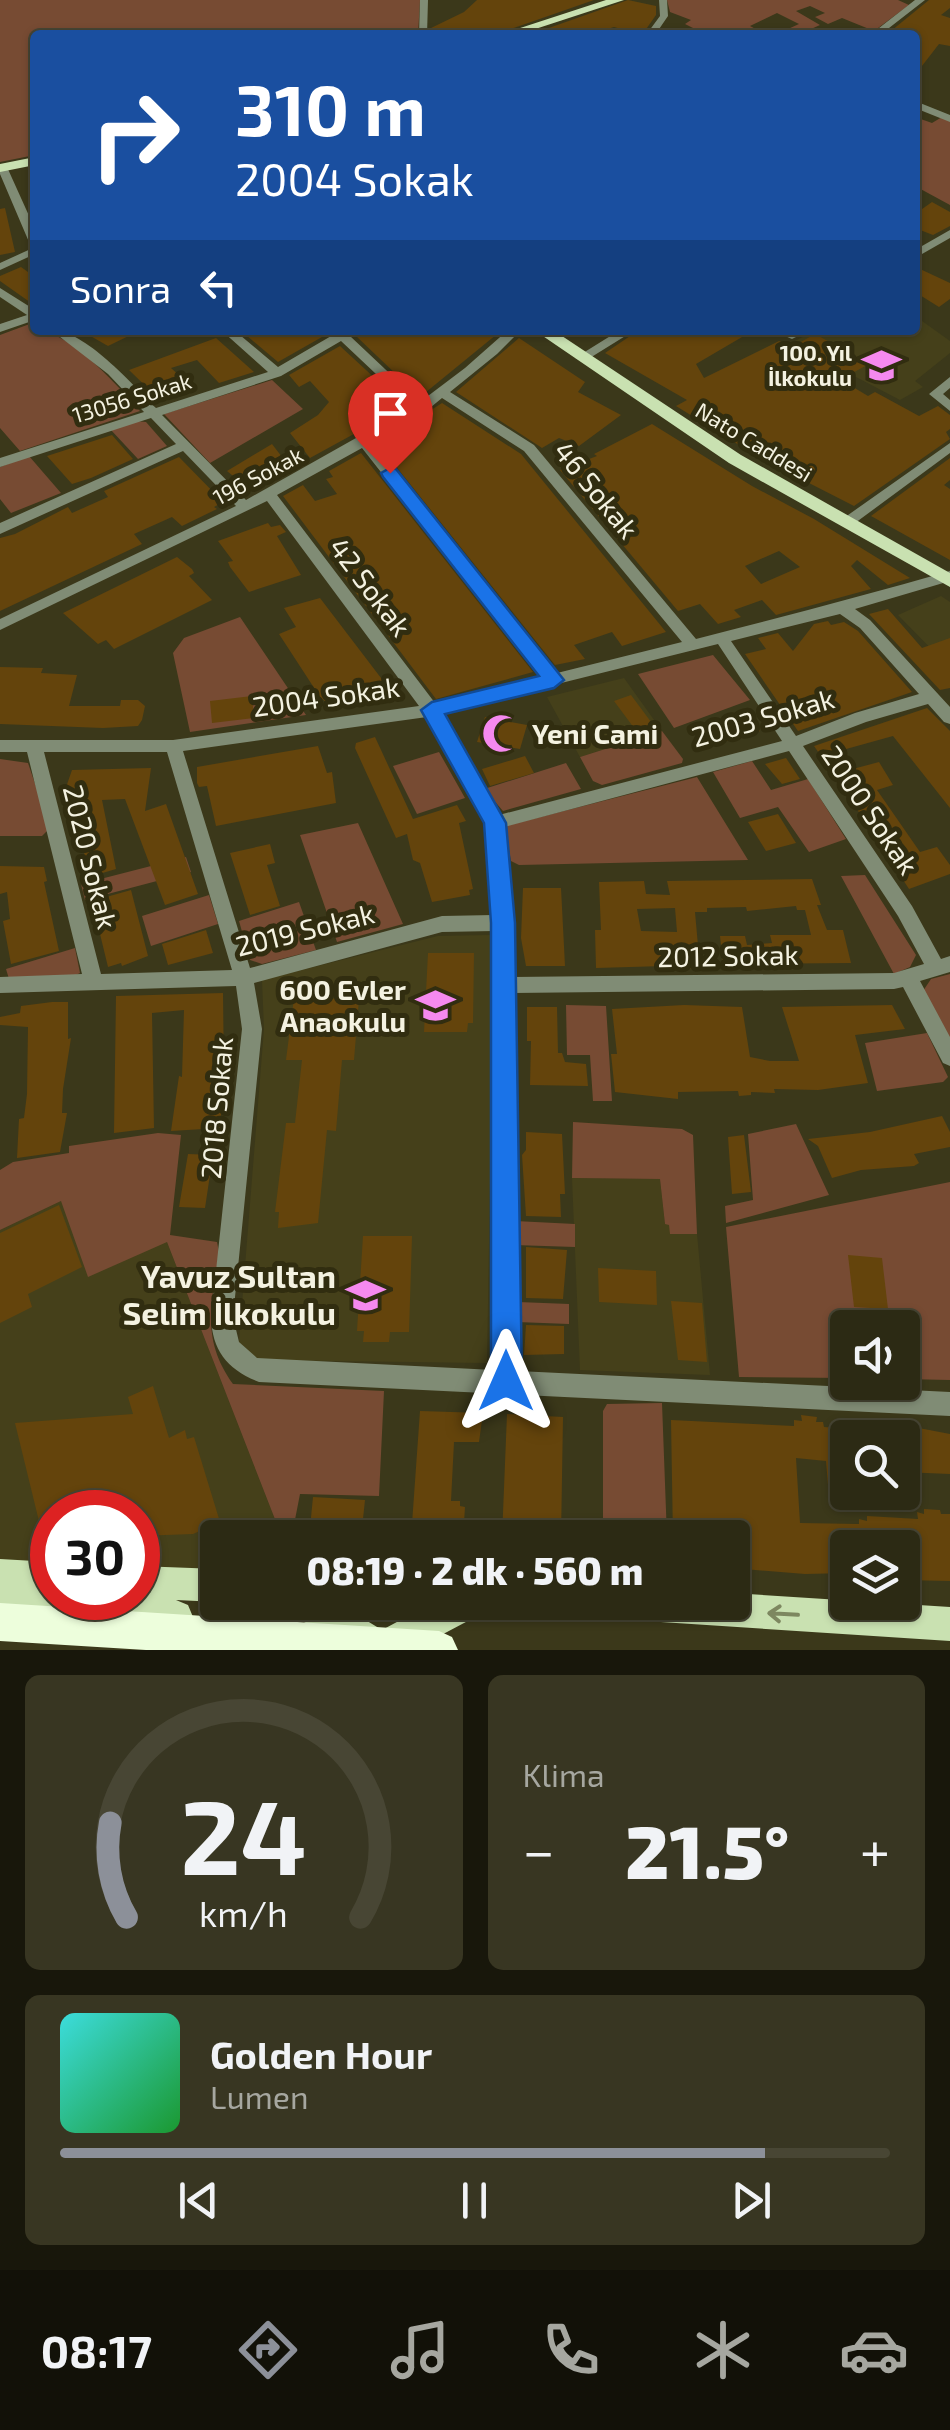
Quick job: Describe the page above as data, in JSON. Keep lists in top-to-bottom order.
{
  "streets": {
    "main road": ["Nato Caddesi"],
    "street": [
      "13056 Sokak",
      "196 Sokak",
      "46 Sokak",
      "42 Sokak",
      "2004 Sokak",
      "2003 Sokak",
      "2000 Sokak",
      "2020 Sokak",
      "2019 Sokak",
      "2012 Sokak",
      "2018 Sokak"
    ]
  },
  "crossings": [
    ["Nato Caddesi", "2004 Sokak"],
    ["196 Sokak", "46 Sokak"],
    ["196 Sokak", "42 Sokak"],
    ["46 Sokak", "2004 Sokak"],
    ["42 Sokak", "2004 Sokak"],
    ["42 Sokak", "2003 Sokak"],
    ["2004 Sokak", "2000 Sokak"],
    ["2004 Sokak", "2020 Sokak"],
    ["2004 Sokak", "2018 Sokak"],
    ["2003 Sokak", "2000 Sokak"],
    ["2000 Sokak", "2012 Sokak"],
    ["2020 Sokak", "2019 Sokak"],
    ["2019 Sokak", "2018 Sokak"]
  ],
  "places": {
    "school or university": ["100. Yıl İlkokulu", "600 Evler Anaokulu", "Yavuz Sultan Selim İlkokulu"],
    "mosque": ["Yeni Cami"]
  },
  "page": {
    "turn": ["310 m", "2004 Sokak"],
    "then": "Sonra",
    "limit": "30",
    "trip": "08:19 · 2 dk · 560 m",
    "tile": "Klima",
    "heat": ["−", "21.5°", "+"],
    "song": ["Golden Hour", "Lumen"],
    "tabs": "08:17",
    "gauge": ["24", "km/h"]
  }
}
